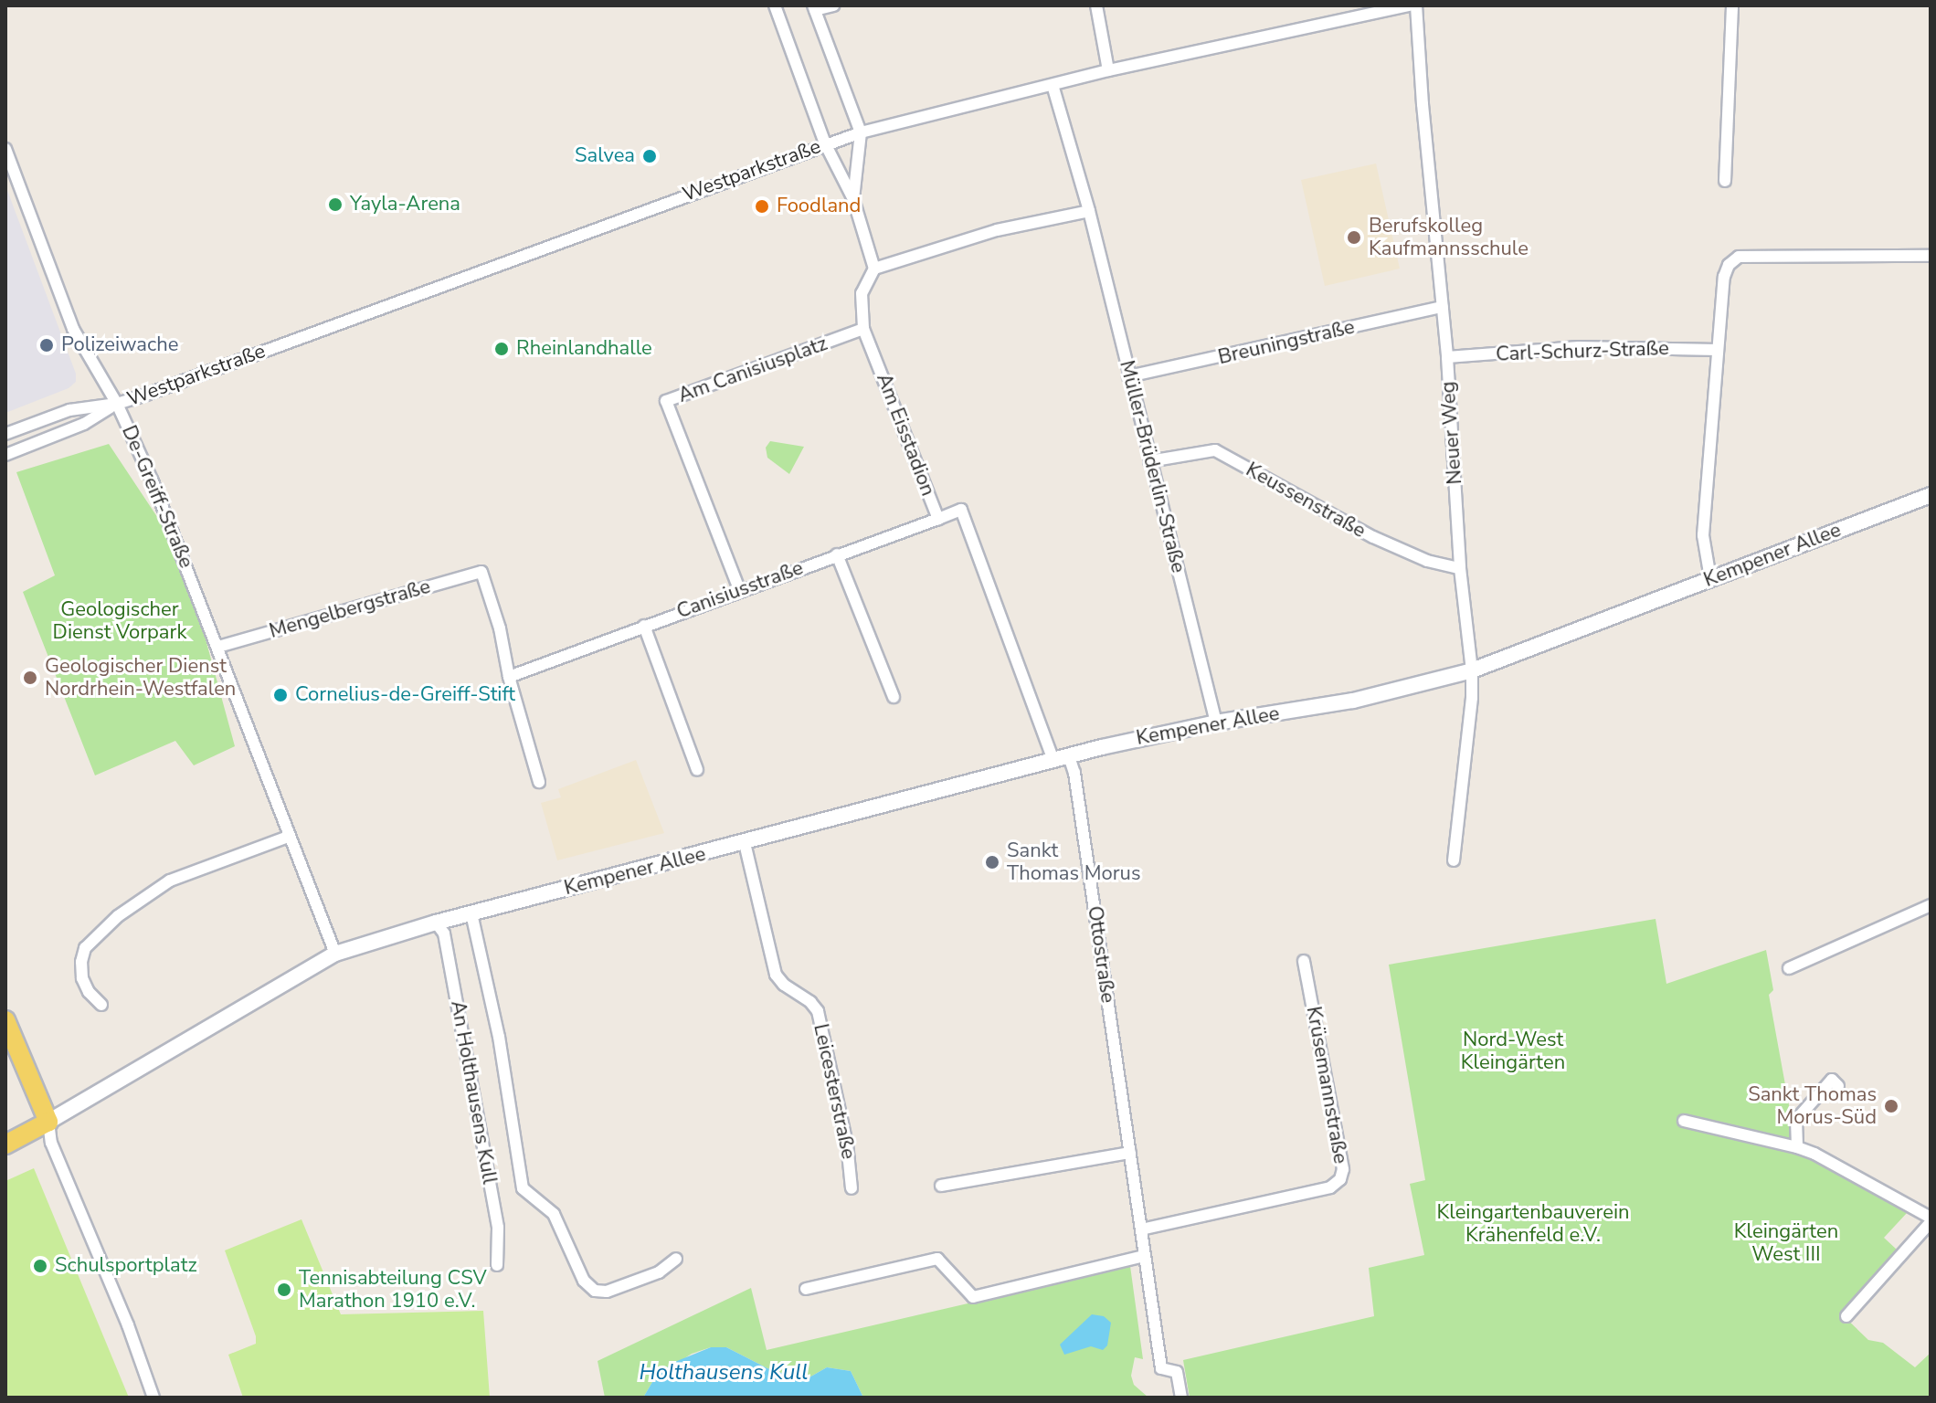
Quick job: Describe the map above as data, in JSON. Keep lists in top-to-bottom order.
{
  "streets": {
    "main road": ["Kempener Allee"],
    "street": [
      "Westparkstraße",
      "Breuningstraße",
      "Carl-Schurz-Straße",
      "Am Canisiusplatz",
      "Neuer Weg",
      "Am Eisstadion",
      "Müller-Brüderlin-Straße",
      "De-Greiff-Straße",
      "Keussenstraße",
      "Canisiusstraße",
      "Mengelbergstraße",
      "Ottostraße",
      "Krüsemannstraße",
      "Leicesterstraße",
      "An Holthausens Kull"
    ]
  },
  "crossings": [
    ["Westparkstraße", "Müller-Brüderlin-Straße"],
    ["Westparkstraße", "De-Greiff-Straße"],
    ["Breuningstraße", "Neuer Weg"],
    ["Breuningstraße", "Müller-Brüderlin-Straße"],
    ["Carl-Schurz-Straße", "Neuer Weg"],
    ["Am Canisiusplatz", "Am Eisstadion"],
    ["Am Canisiusplatz", "Canisiusstraße"],
    ["Neuer Weg", "Keussenstraße"],
    ["Neuer Weg", "Kempener Allee"],
    ["Am Eisstadion", "Kempener Allee"],
    ["Am Eisstadion", "Canisiusstraße"],
    ["Müller-Brüderlin-Straße", "Keussenstraße"],
    ["Müller-Brüderlin-Straße", "Kempener Allee"],
    ["De-Greiff-Straße", "Kempener Allee"],
    ["De-Greiff-Straße", "Mengelbergstraße"],
    ["Kempener Allee", "Ottostraße"],
    ["Kempener Allee", "Leicesterstraße"],
    ["Kempener Allee", "An Holthausens Kull"],
    ["Canisiusstraße", "Mengelbergstraße"],
    ["Ottostraße", "Krüsemannstraße"]
  ],
  "water": ["Holthausens Kull"],
  "parks": [
    "Geologischer Dienst Vorpark",
    "Nord-West Kleingärten",
    "Kleingartenbauverein Krähenfeld e.V.",
    "Kleingärten West III"
  ],
  "places": [
    "Salvea",
    "Yayla-Arena",
    "Foodland",
    "Berufskolleg Kaufmannsschule",
    "Polizeiwache",
    "Rheinlandhalle",
    "Geologischer Dienst Nordrhein-Westfalen",
    "Cornelius-de-Greiff-Stift",
    "Sankt Thomas Morus",
    "Sankt Thomas Morus-Süd",
    "Schulsportplatz",
    "Tennisabteilung CSV Marathon 1910 e.V."
  ]
}
